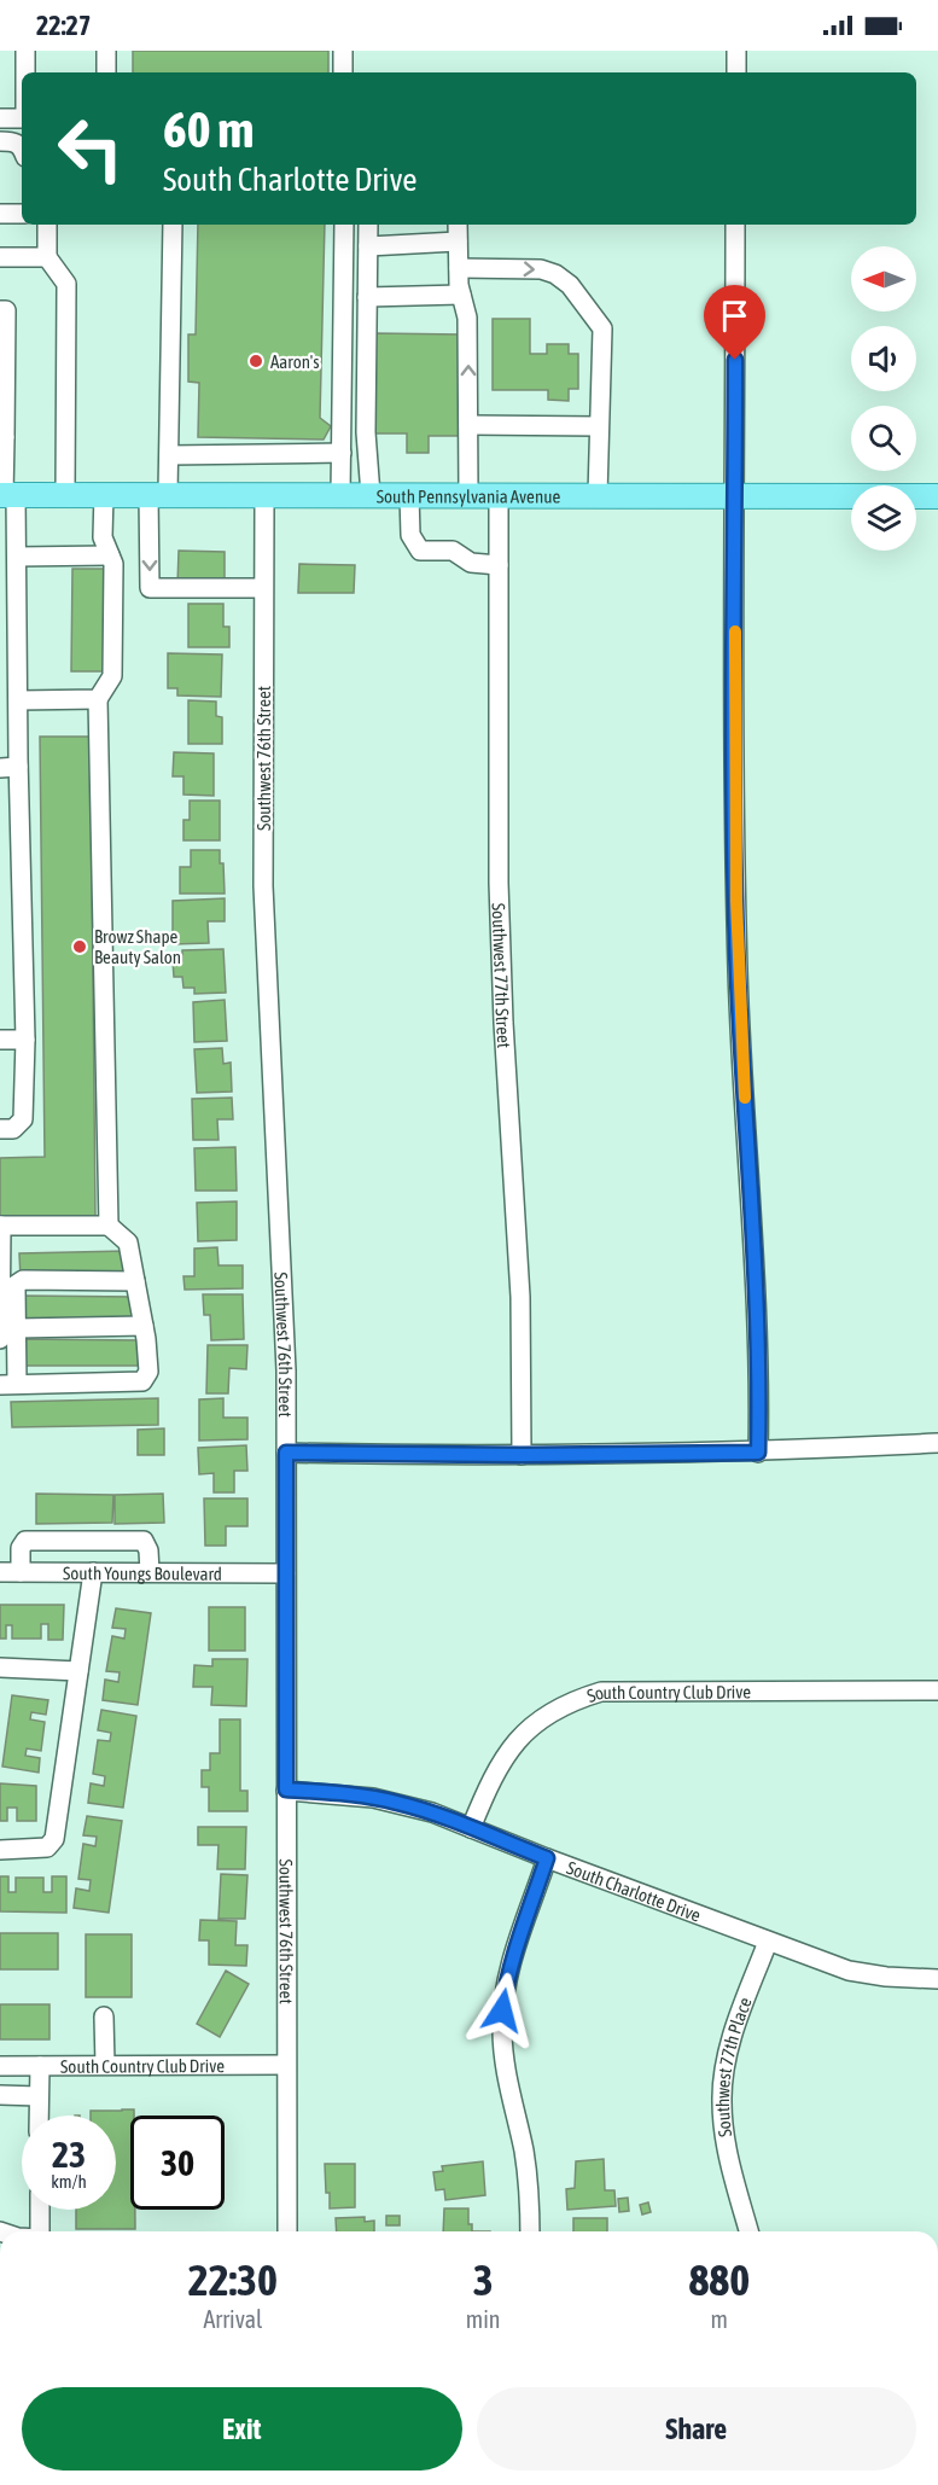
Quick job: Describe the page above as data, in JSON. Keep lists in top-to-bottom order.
{
  "streets": {
    "main road": ["South Pennsylvania Avenue"],
    "street": [
      "Southwest 76th Street",
      "Southwest 77th Street",
      "South Youngs Boulevard",
      "South Country Club Drive",
      "South Charlotte Drive",
      "Southwest 77th Place"
    ]
  },
  "crossings": [
    ["South Pennsylvania Avenue", "Southwest 76th Street"],
    ["South Pennsylvania Avenue", "Southwest 77th Street"],
    ["Southwest 76th Street", "South Youngs Boulevard"],
    ["Southwest 76th Street", "South Country Club Drive"],
    ["Southwest 76th Street", "South Charlotte Drive"],
    ["South Country Club Drive", "South Charlotte Drive"],
    ["South Charlotte Drive", "Southwest 77th Place"]
  ],
  "places": ["Aaron's", "Browz Shape Beauty Salon"],
  "north": "left",
  "page": {
    "status": "22:27",
    "turn": ["60 m", "South Charlotte Drive"],
    "speed": "23 km/h",
    "limit": "30",
    "eta": [
      "22:30",
      "Arrival",
      "3",
      "min",
      "880",
      "m"
    ],
    "buttons": ["Exit", "Share"]
  }
}
